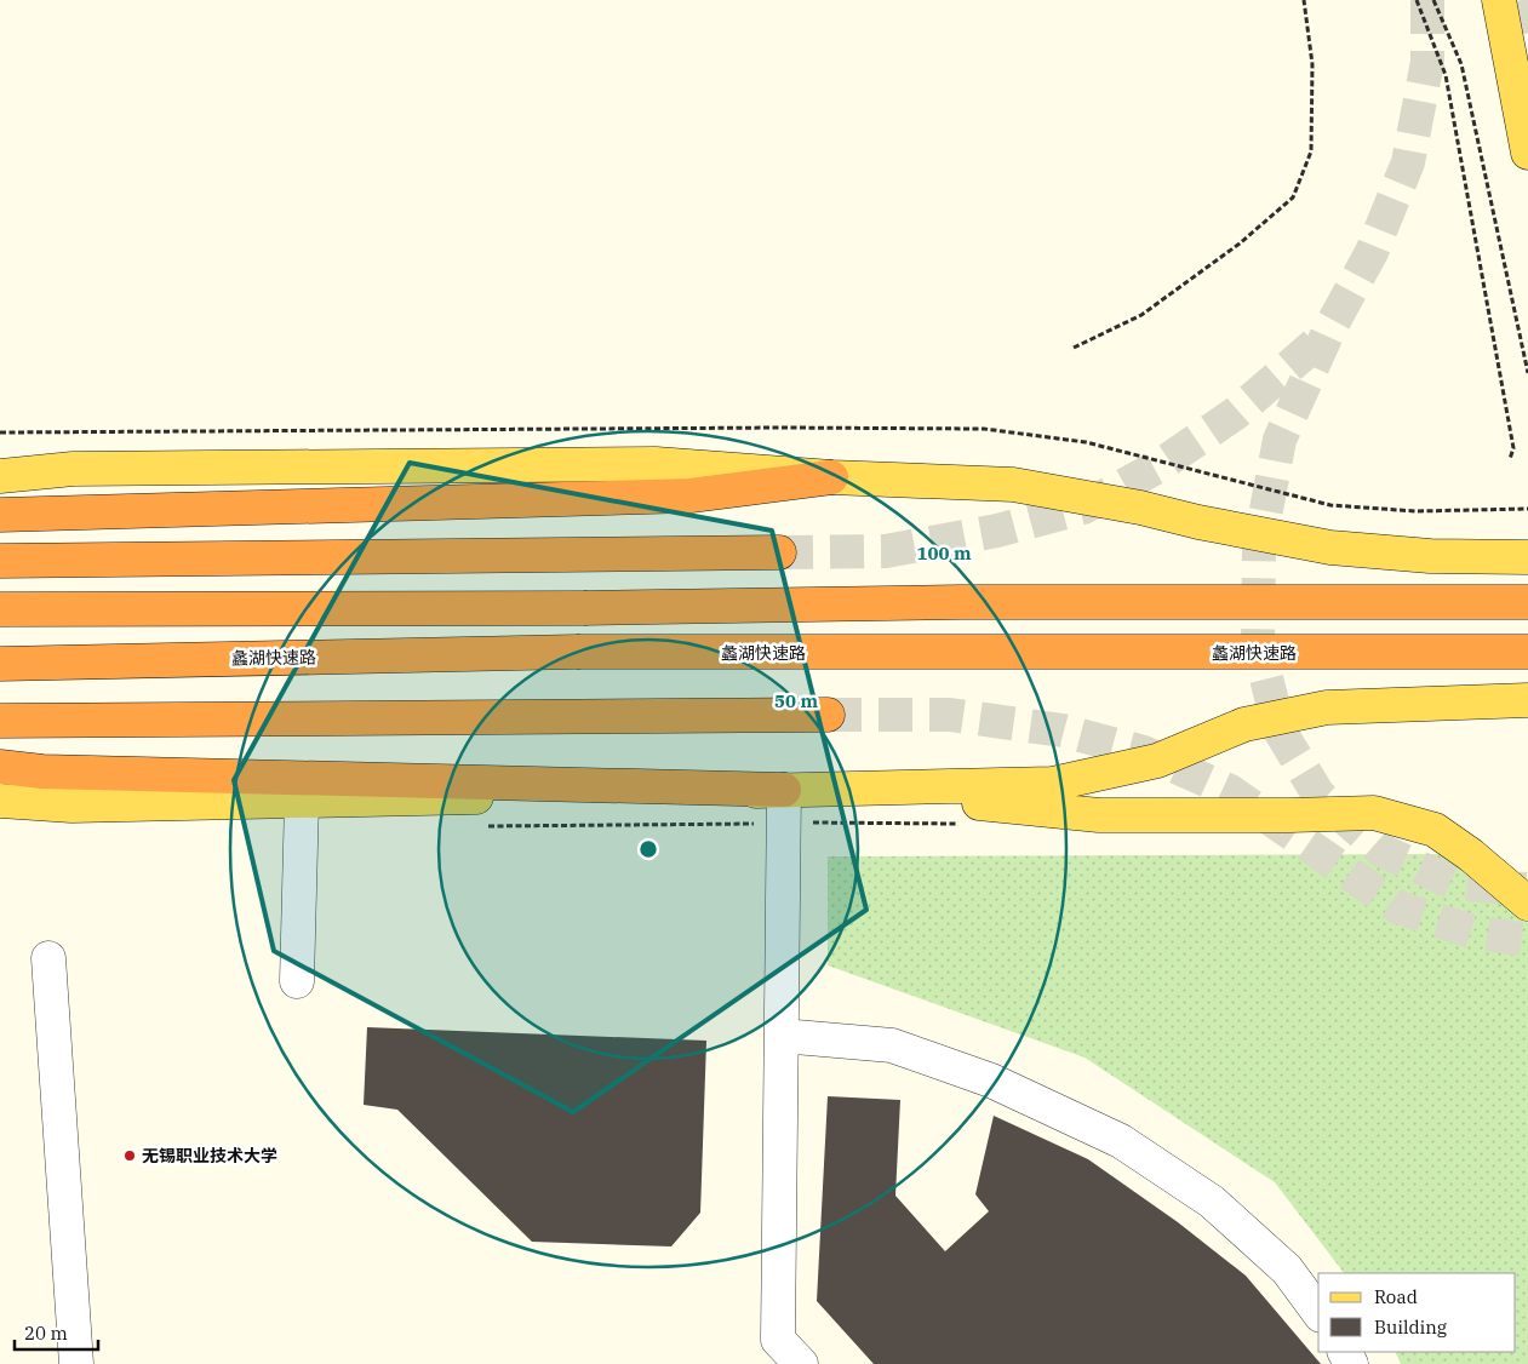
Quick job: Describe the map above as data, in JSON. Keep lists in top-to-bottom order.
{
  "streets": {
    "highway": ["蠡湖快速路"]
  },
  "places": ["无锡职业技术大学"],
  "legend": ["Road", "Building"],
  "scale_bar": "20 m",
  "rings": ["100 m", "50 m"]
}
